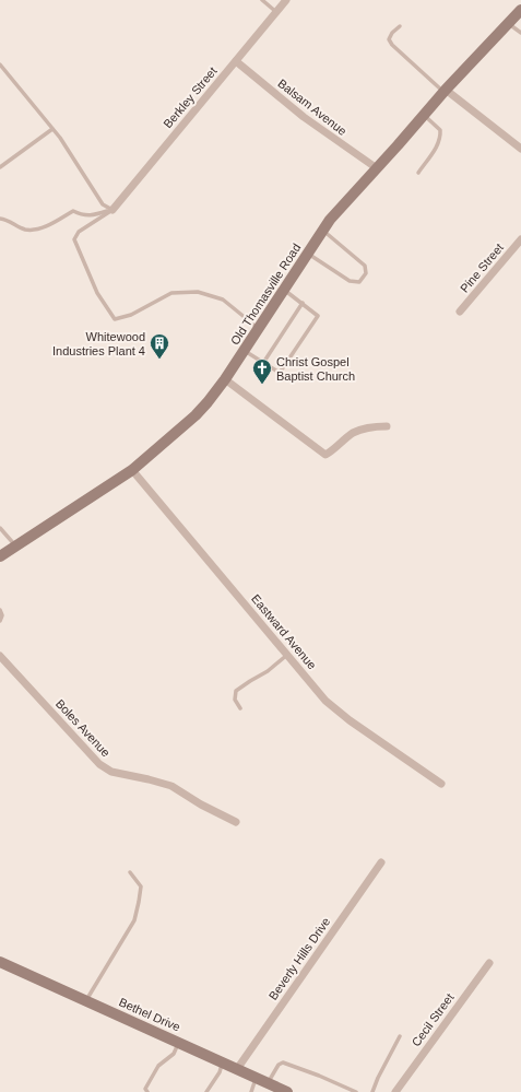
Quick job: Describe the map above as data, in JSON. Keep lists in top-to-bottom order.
{
  "streets": {
    "street": [
      "Berkley Street",
      "Balsam Avenue",
      "Pine Street",
      "Old Thomasville Road",
      "Eastward Avenue",
      "Boles Avenue",
      "Beverly Hills Drive",
      "Bethel Drive",
      "Cecil Street"
    ]
  },
  "crossings": [
    ["Berkley Street", "Balsam Avenue"],
    ["Balsam Avenue", "Old Thomasville Road"],
    ["Old Thomasville Road", "Eastward Avenue"],
    ["Beverly Hills Drive", "Bethel Drive"]
  ],
  "places": {
    "building": ["Whitewood Industries Plant 4"],
    "church": ["Christ Gospel Baptist Church"]
  }
}
